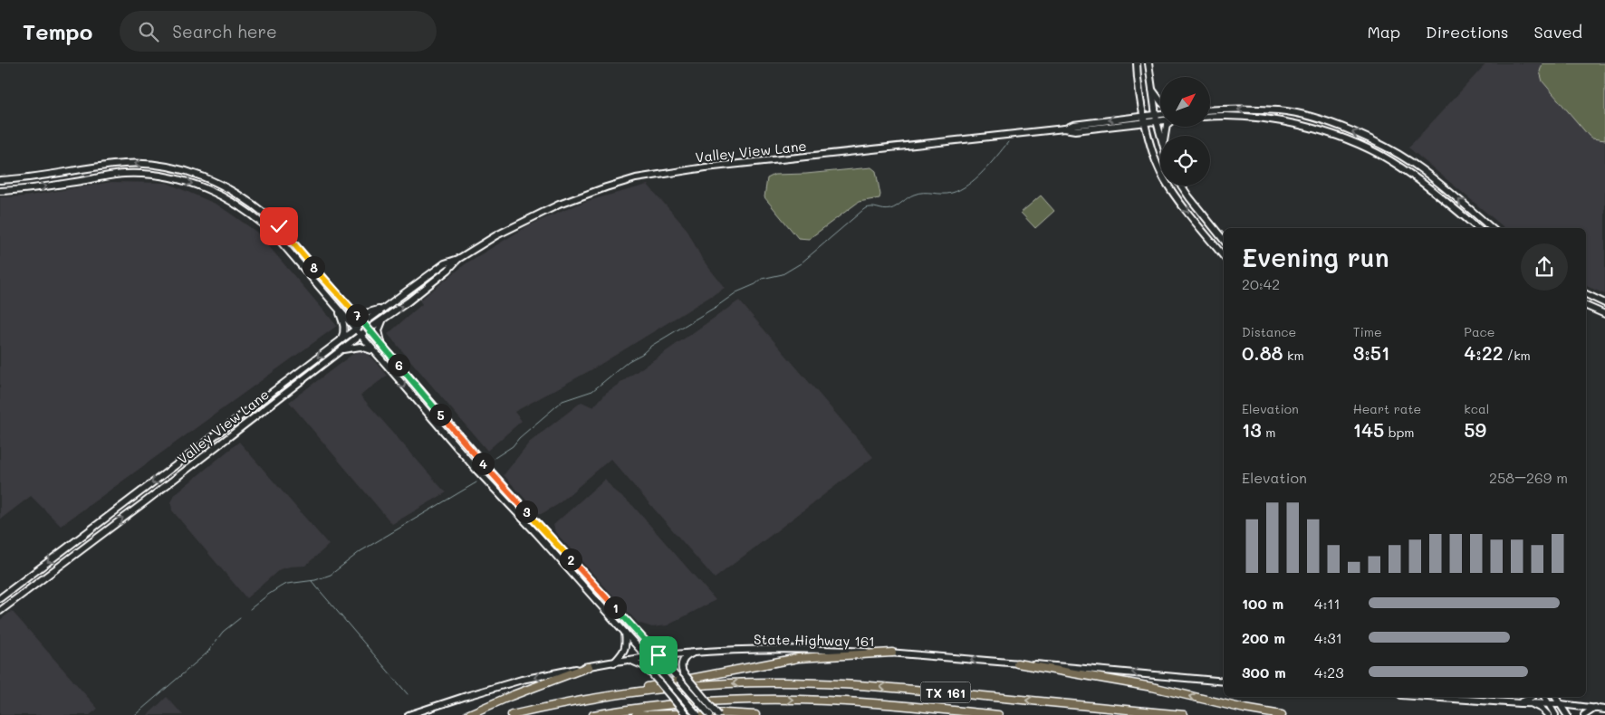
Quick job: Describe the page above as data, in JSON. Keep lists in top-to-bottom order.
{
  "streets": {
    "highway": ["TX 161"],
    "main road": ["Valley View Lane", "State Highway 161"]
  },
  "one_way": ["State Highway 161"],
  "north": "top right",
  "page": {
    "header": "Tempo",
    "search": "Search here",
    "nav": ["Map", "Directions", "Saved"],
    "heading": ["Evening run", "20:42"],
    "pins": [
      "8",
      "7",
      "6",
      "5",
      "4",
      "3",
      "2",
      "1"
    ],
    "stats": [
      ["Distance", "0.88 km"],
      ["Time", "3:51"],
      ["Pace", "4:22 /km"],
      ["Elevation", "13 m"],
      ["Heart rate", "145 bpm"],
      ["kcal", "59"]
    ],
    "chart": ["Elevation", "258–269 m"],
    "list": [
      {
        "name": "100 m",
        "note": "4:11"
      },
      {
        "name": "200 m",
        "note": "4:31"
      },
      {
        "name": "300 m",
        "note": "4:23"
      }
    ]
  }
}
